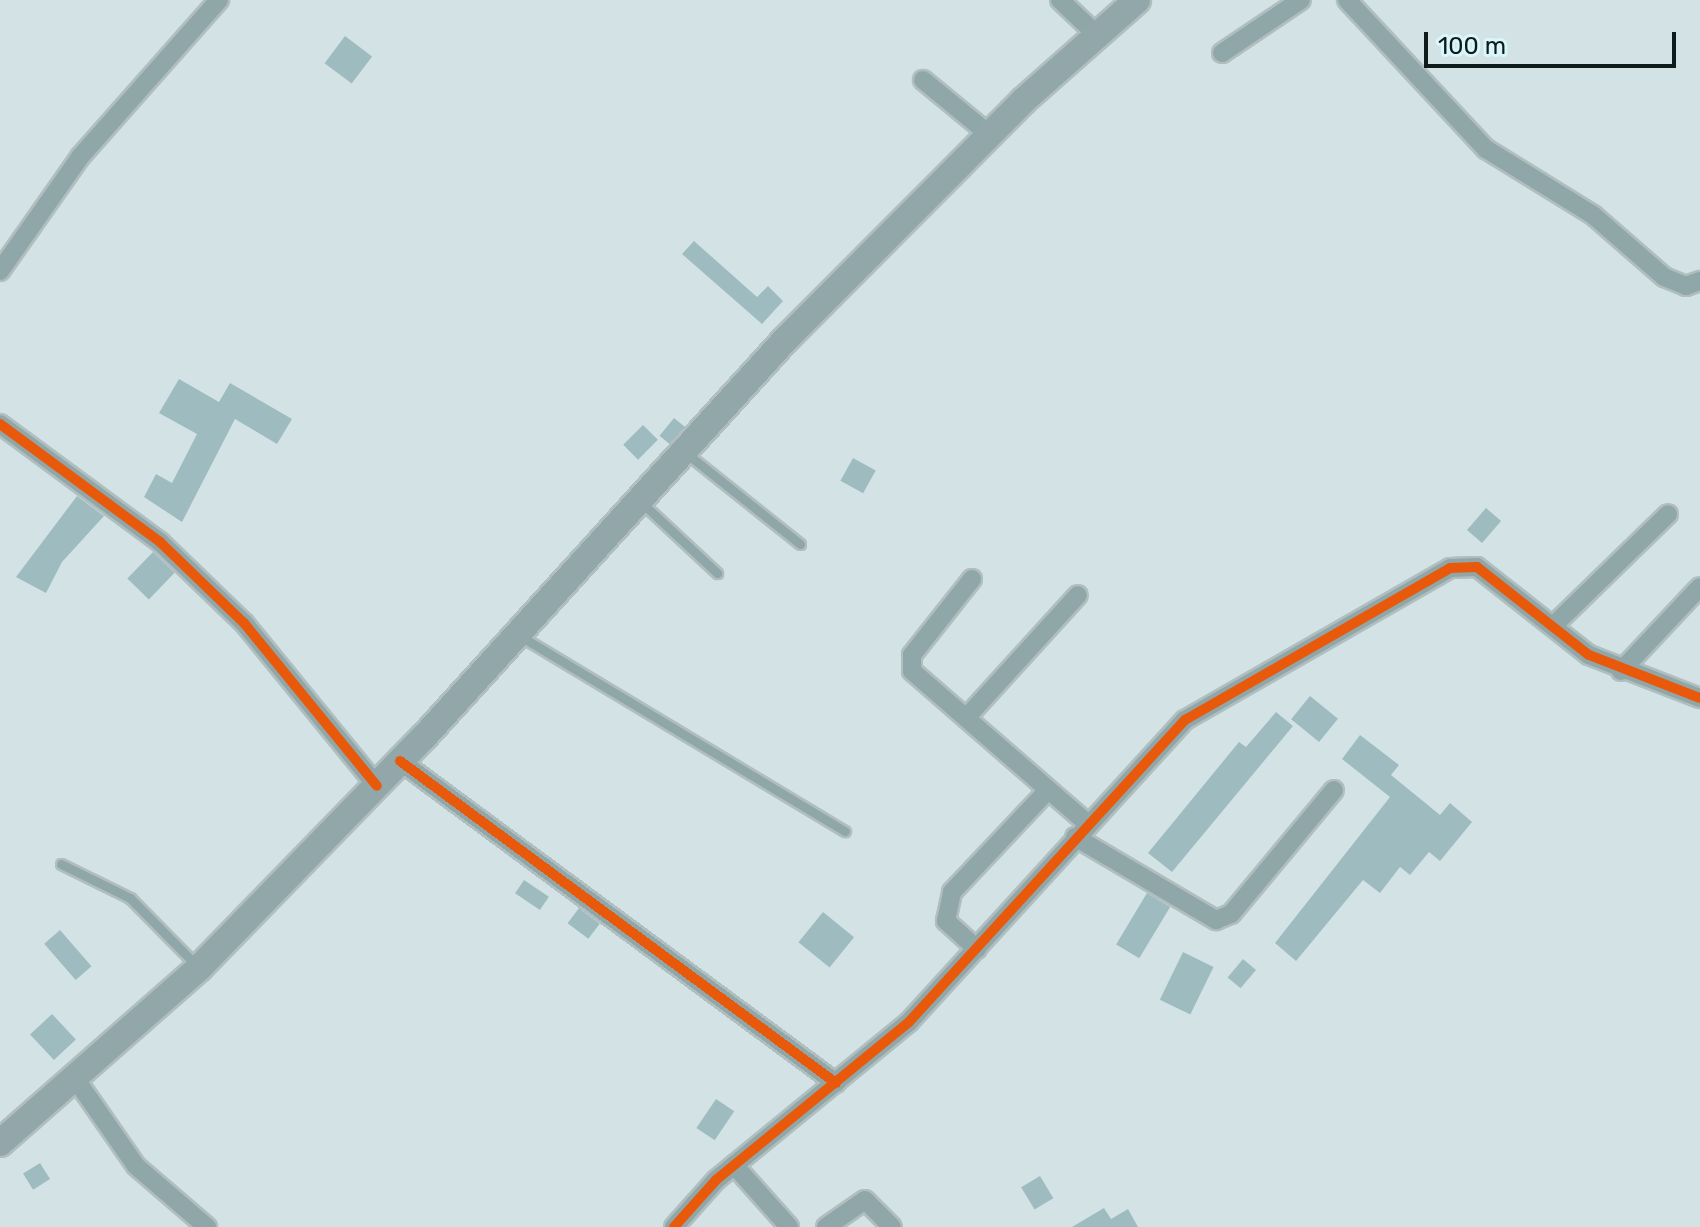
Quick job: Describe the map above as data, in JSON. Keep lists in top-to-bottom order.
{
  "scale_bar": "100 m"
}
